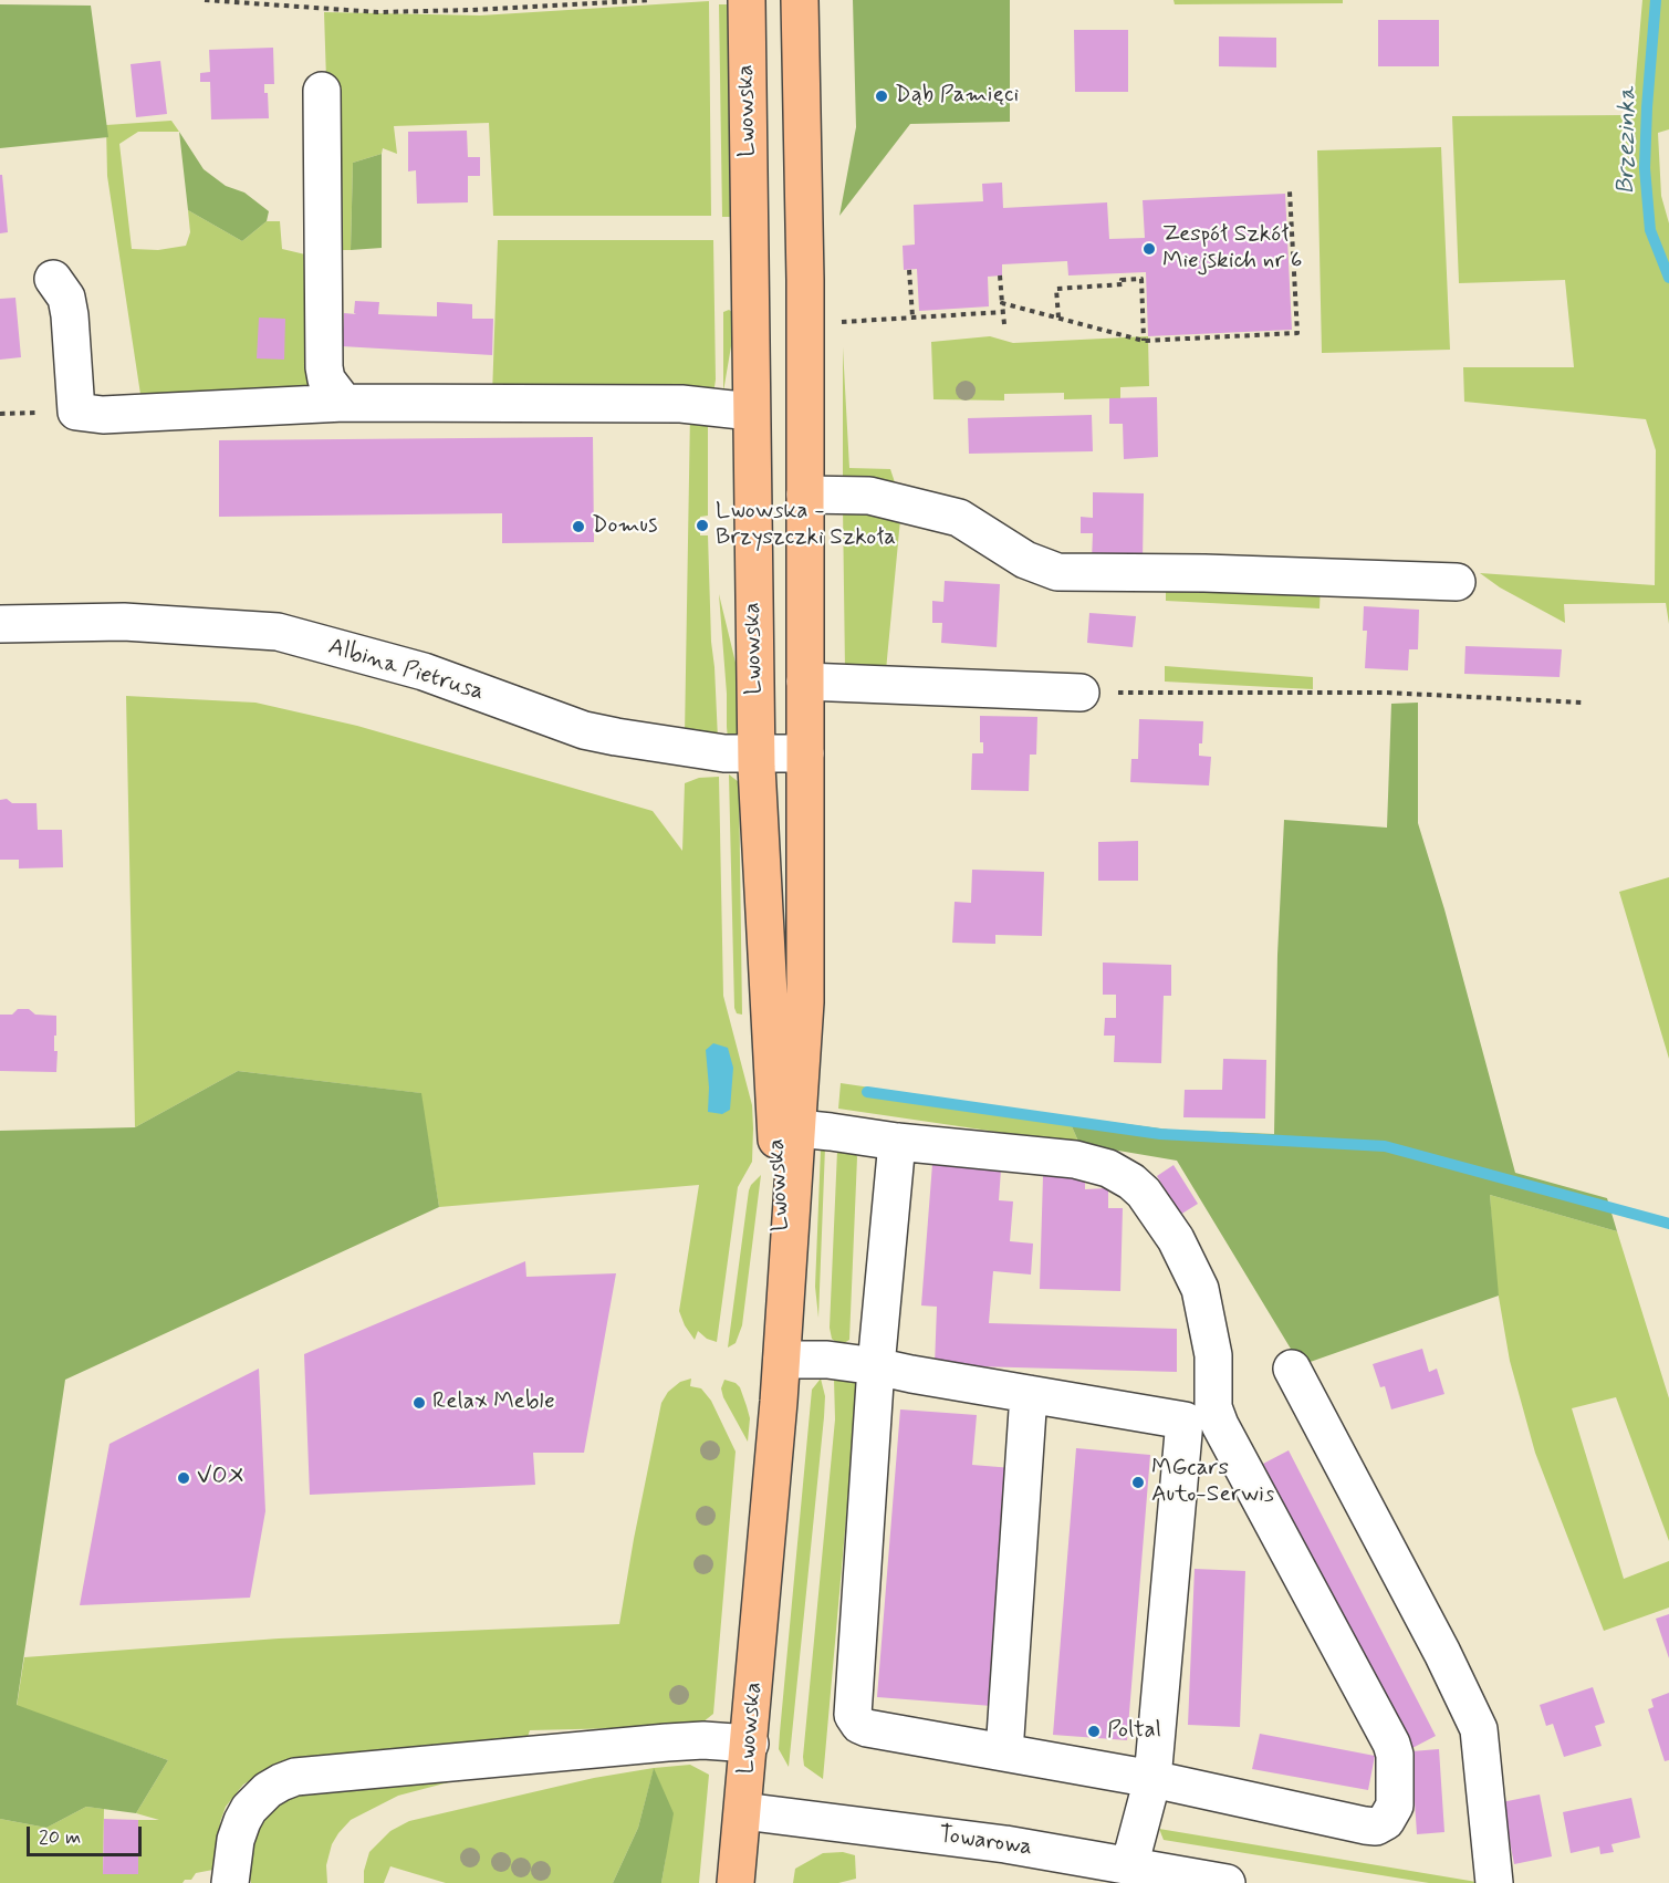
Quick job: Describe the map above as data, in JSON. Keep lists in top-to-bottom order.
{
  "streets": {
    "main road": ["Lwowska"],
    "street": ["Albina Pietrusa", "Towarowa"]
  },
  "crossings": [
    ["Lwowska", "Albina Pietrusa"],
    ["Lwowska", "Towarowa"]
  ],
  "water": ["Brzezinka"],
  "places": [
    "Dąb Pamięci",
    "Zespół Szkół Miejskich nr 6",
    "Lwowska - Brzyszczki Szkoła",
    "Domus",
    "Relax Meble",
    "VOX",
    "MGcars Auto-Serwis",
    "Poltal"
  ],
  "scale_bar": "20 m"
}
